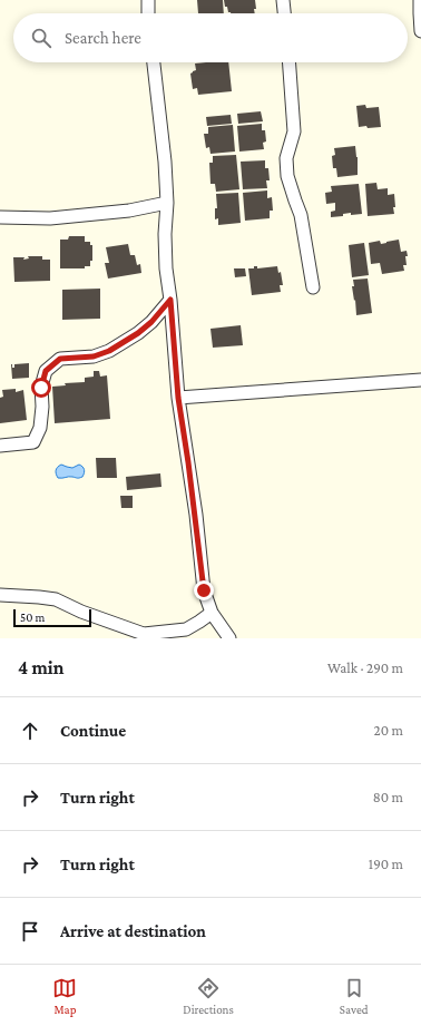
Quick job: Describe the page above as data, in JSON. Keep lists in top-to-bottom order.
{
  "scale_bar": "50 m",
  "page": {
    "search": "Search here",
    "scale": "50 m",
    "heading": ["4 min", "Walk · 290 m"],
    "list": [
      ["Continue", "20 m"],
      ["Turn right", "80 m"],
      ["Turn right", "190 m"],
      "Arrive at destination"
    ],
    "nav": ["Map", "Directions", "Saved"]
  }
}
